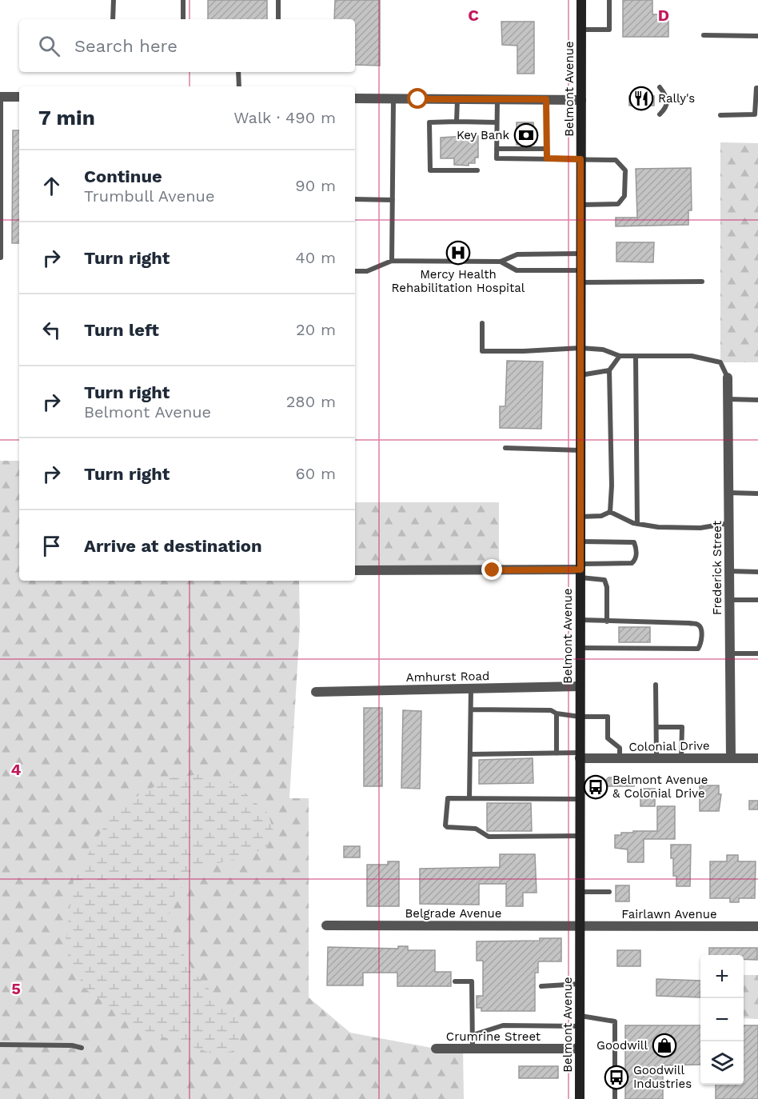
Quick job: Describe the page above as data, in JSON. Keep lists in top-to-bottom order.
{
  "streets": {
    "main road": ["Belmont Avenue"],
    "street": [
      "Frederick Street",
      "Amhurst Road",
      "Colonial Drive",
      "Belgrade Avenue",
      "Fairlawn Avenue",
      "Crumrine Street"
    ]
  },
  "crossings": [
    ["Belmont Avenue", "Amhurst Road"],
    ["Belmont Avenue", "Colonial Drive"],
    ["Belmont Avenue", "Belgrade Avenue"],
    ["Belmont Avenue", "Fairlawn Avenue"],
    ["Belmont Avenue", "Crumrine Street"],
    ["Frederick Street", "Colonial Drive"],
    ["Belgrade Avenue", "Fairlawn Avenue"]
  ],
  "places": {
    "restaurant": ["Rally's"],
    "bank": ["Key Bank"],
    "hospital": ["Mercy Health Rehabilitation Hospital"],
    "bus stop": ["Belmont Avenue & Colonial Drive", "Goodwill Industries"],
    "shop": ["Goodwill"]
  },
  "page": {
    "search": "Search here",
    "heading": ["7 min", "Walk · 490 m"],
    "list": [
      ["Continue", "Trumbull Avenue", "90 m"],
      ["Turn right", "40 m"],
      ["Turn left", "20 m"],
      ["Turn right", "Belmont Avenue", "280 m"],
      ["Turn right", "60 m"],
      "Arrive at destination"
    ],
    "map_buttons": ["+", "−"]
  },
  "grid": {
    "columns": ["C", "D"],
    "rows": ["4", "5"]
  }
}
